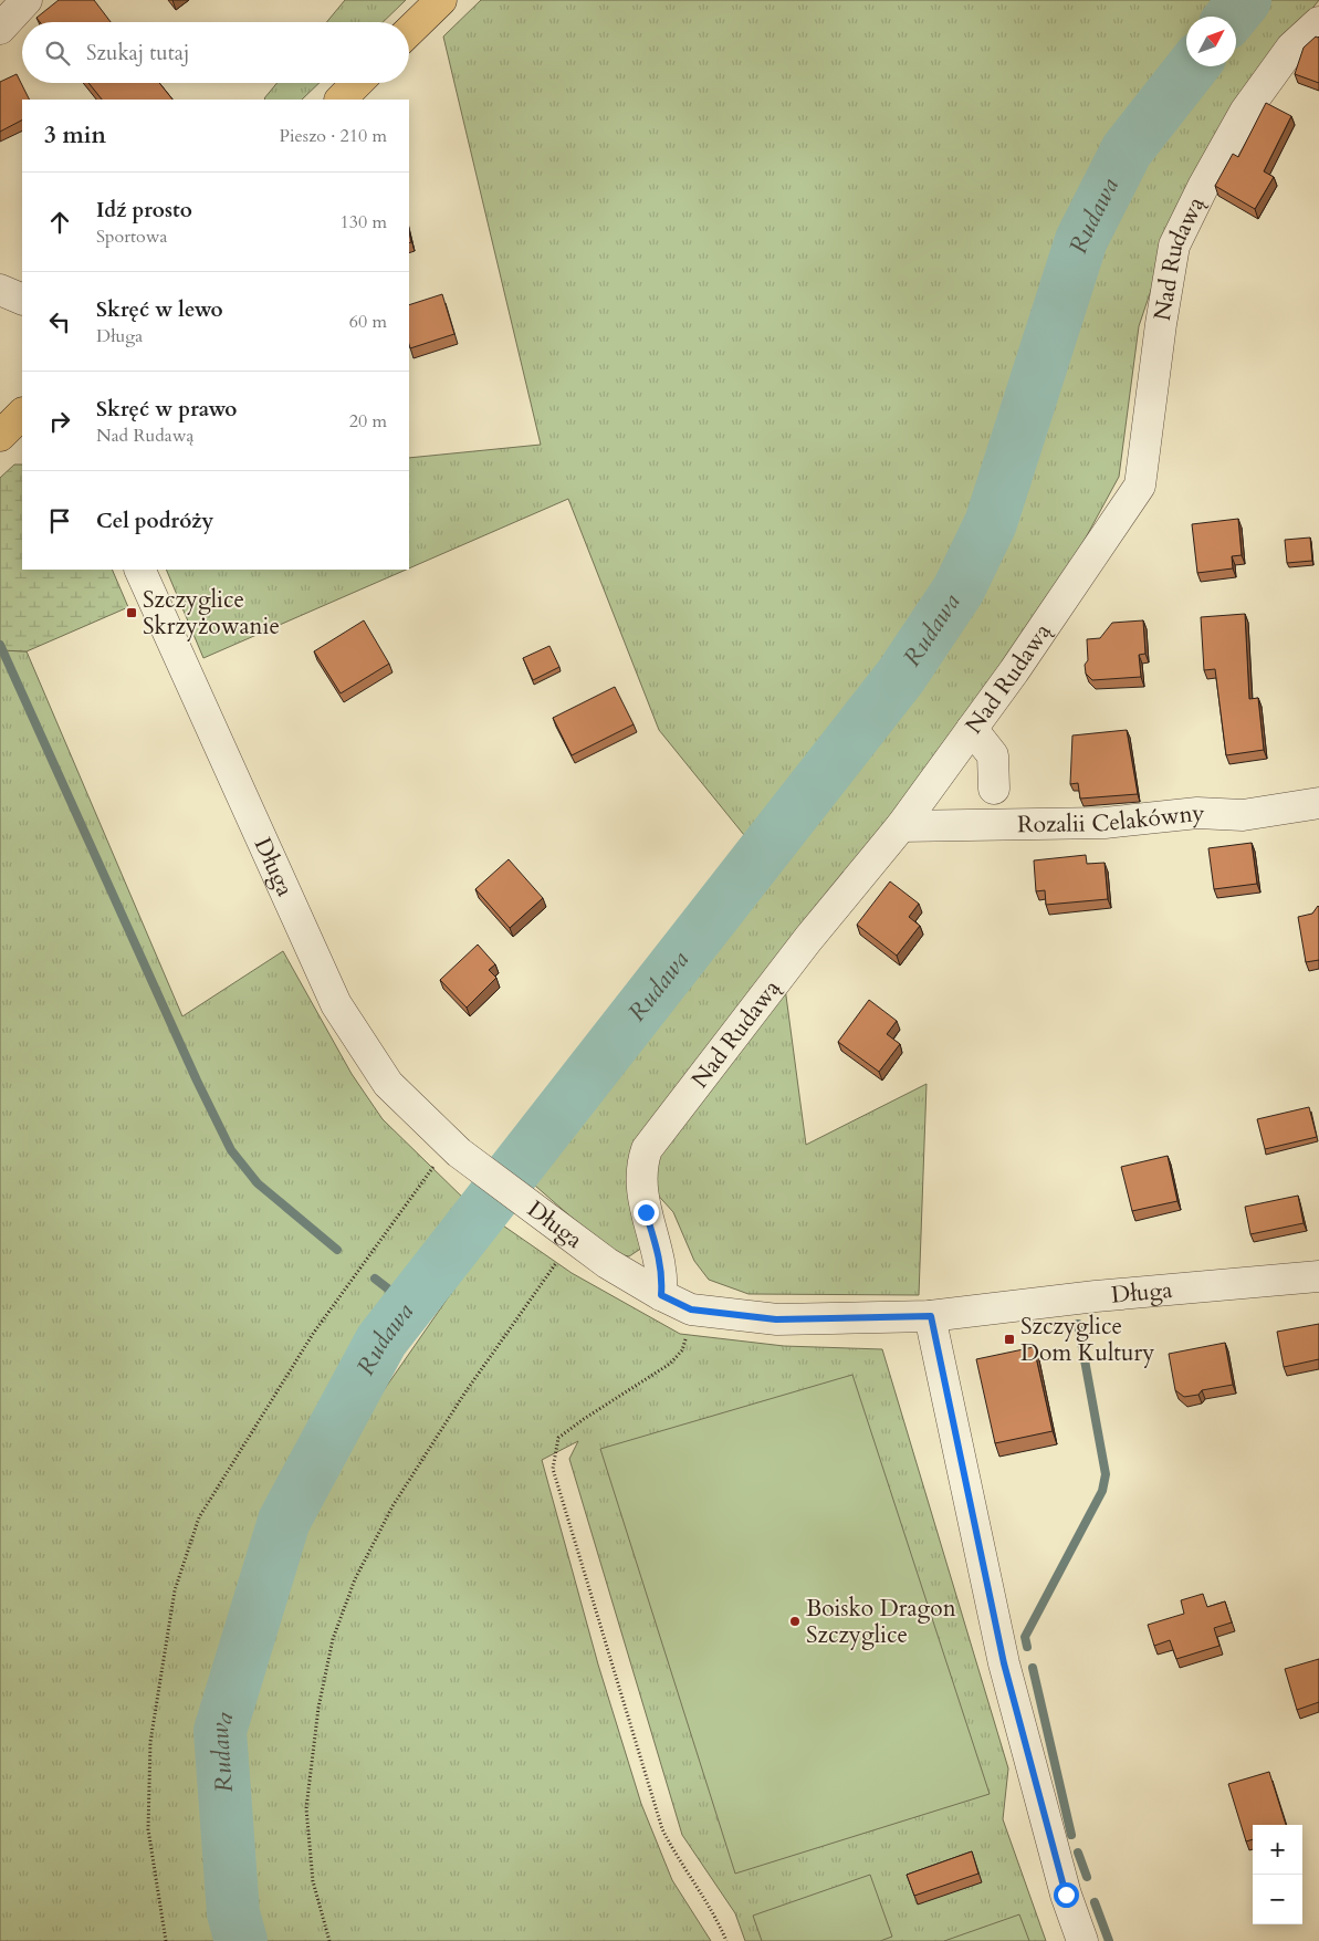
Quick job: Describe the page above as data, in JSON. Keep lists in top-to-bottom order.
{
  "streets": {
    "street": ["Nad Rudawą", "Rozalii Celakówny", "Długa"]
  },
  "crossings": [
    ["Nad Rudawą", "Rozalii Celakówny"],
    ["Nad Rudawą", "Długa"]
  ],
  "water": ["Rudawa"],
  "places": {
    "transit": ["Szczyglice Skrzyżowanie", "Szczyglice Dom Kultury"],
    "other": ["Boisko Dragon Szczyglice"]
  },
  "north": "top right",
  "page": {
    "search": "Szukaj tutaj",
    "heading": ["3 min", "Pieszo · 210 m"],
    "list": [
      ["Idź prosto", "Sportowa", "130 m"],
      ["Skręć w lewo", "Długa", "60 m"],
      ["Skręć w prawo", "Nad Rudawą", "20 m"],
      "Cel podróży"
    ],
    "map_buttons": ["+", "−"]
  }
}
